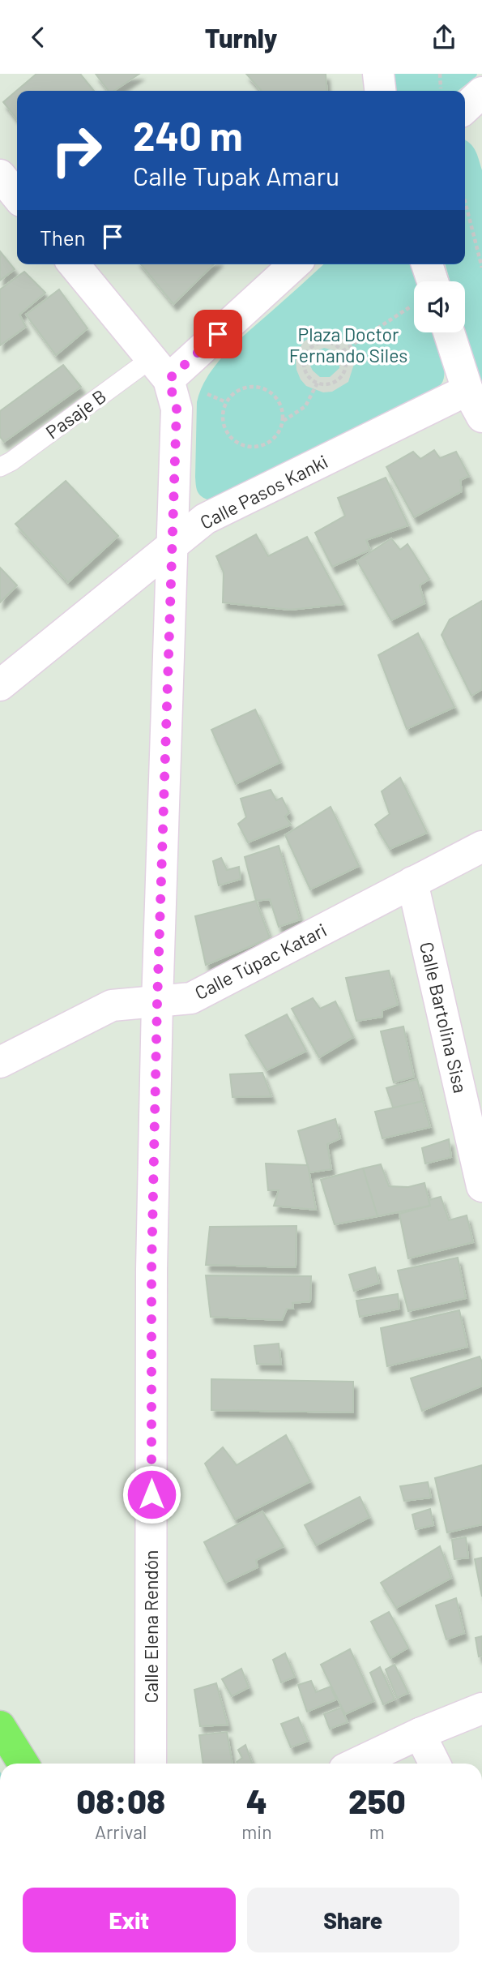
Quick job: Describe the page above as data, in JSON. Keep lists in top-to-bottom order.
{
  "streets": {
    "street": [
      "Calle Pasos Kanki",
      "Calle Túpac Katari",
      "Calle Bartolina Sisa",
      "Calle Elena Rendón"
    ],
    "lane": ["Pasaje B"]
  },
  "crossings": [
    ["Pasaje B", "Calle Elena Rendón"],
    ["Calle Pasos Kanki", "Calle Elena Rendón"],
    ["Calle Túpac Katari", "Calle Bartolina Sisa"],
    ["Calle Túpac Katari", "Calle Elena Rendón"]
  ],
  "parks": ["Plaza Doctor Fernando Siles"],
  "page": {
    "header": "Turnly",
    "turn": ["240 m", "Calle Tupak Amaru"],
    "then": "Then",
    "eta": [
      "08:08",
      "Arrival",
      "4",
      "min",
      "250",
      "m"
    ],
    "buttons": ["Exit", "Share"]
  }
}
